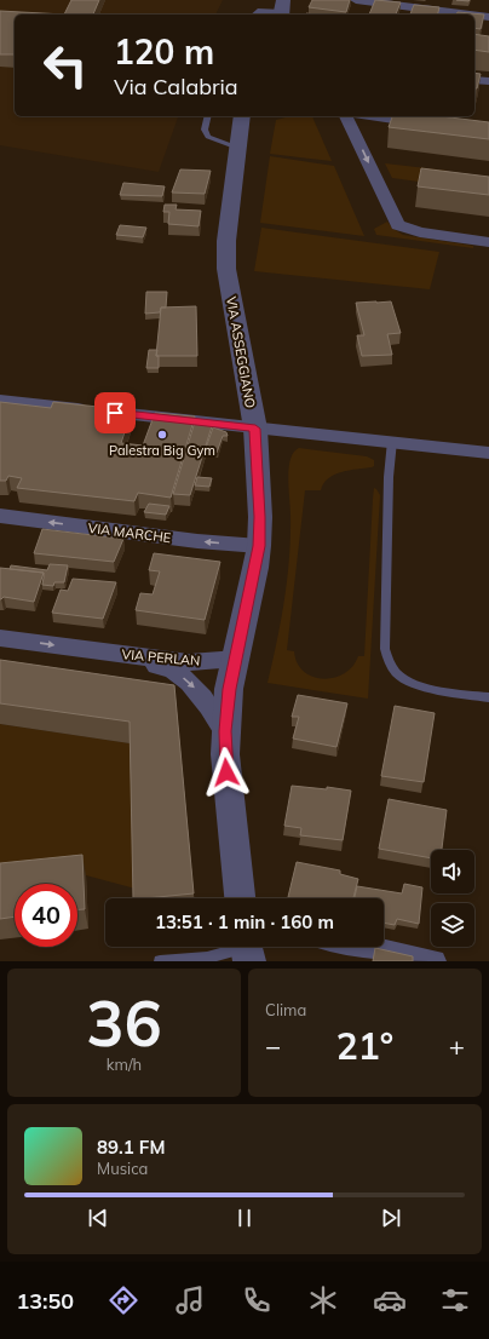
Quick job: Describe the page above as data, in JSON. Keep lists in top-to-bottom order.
{
  "streets": {
    "street": ["VIA ASSEGGIANO", "VIA MARCHE", "VIA PERLAN"]
  },
  "crossings": [
    ["VIA ASSEGGIANO", "VIA MARCHE"],
    ["VIA ASSEGGIANO", "VIA PERLAN"]
  ],
  "places": ["Palestra Big Gym"],
  "page": {
    "turn": ["120 m", "Via Calabria"],
    "limit": "40",
    "trip": "13:51 · 1 min · 160 m",
    "tile": [
      ["36", "km/h"],
      "Clima"
    ],
    "heat": ["−", "21°", "+"],
    "song": ["89.1 FM", "Musica"],
    "tabs": "13:50"
  }
}
